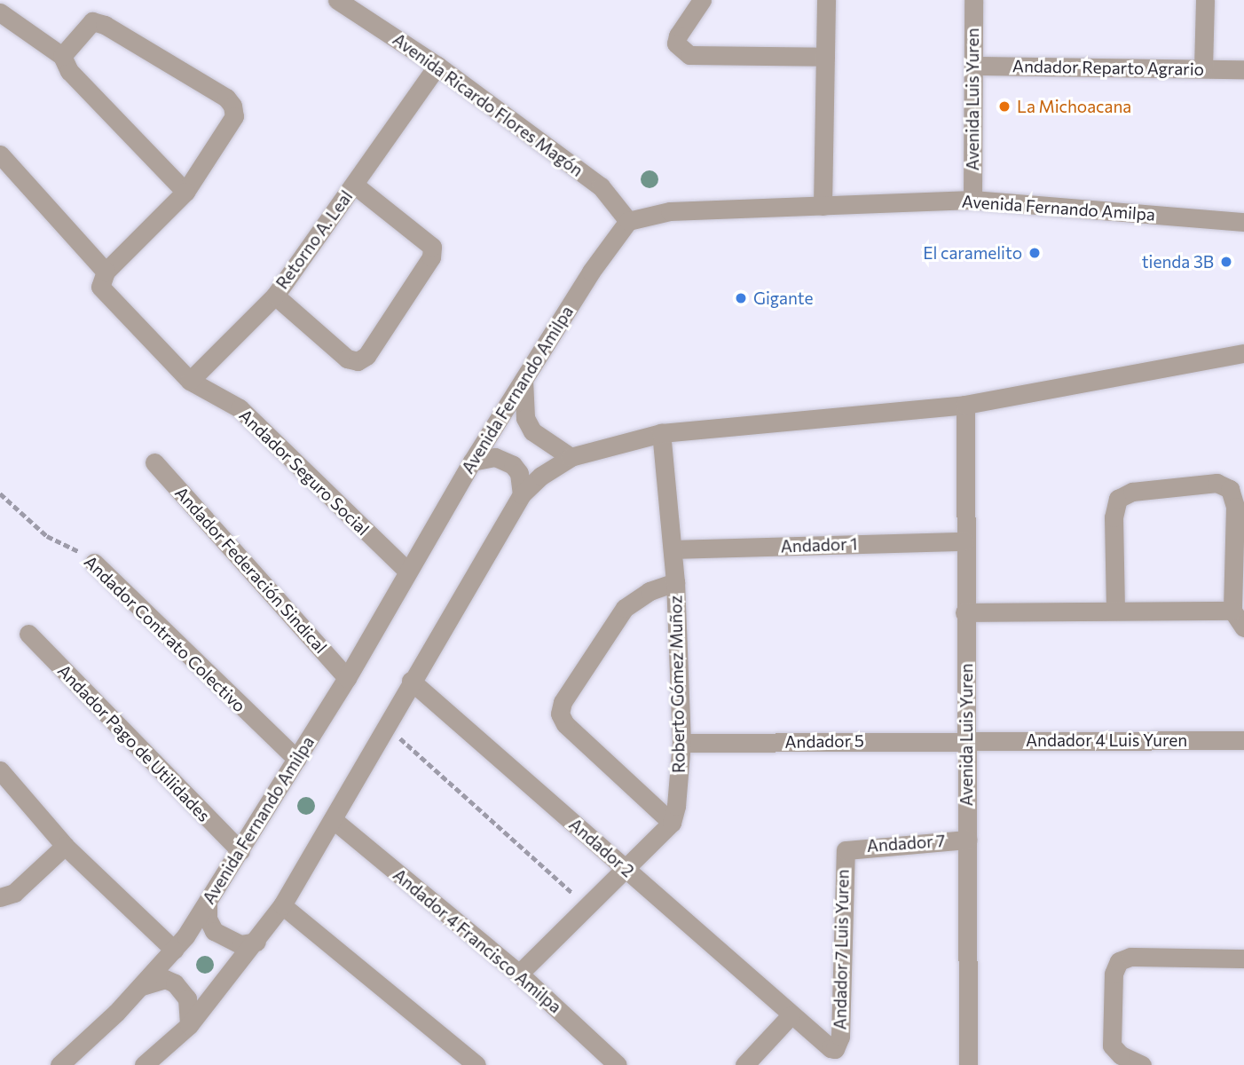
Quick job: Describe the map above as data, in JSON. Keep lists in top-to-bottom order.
{
  "streets": {
    "street": [
      "Andador Reparto Agrario",
      "Avenida Luis Yuren",
      "Avenida Ricardo Flores Magón",
      "Avenida Fernando Amilpa",
      "Retorno A. Leal",
      "Andador Seguro Social",
      "Andador 1",
      "Andador Federación Sindical",
      "Andador Contrato Colectivo",
      "Roberto Gómez Muñoz",
      "Andador 4 Luis Yuren",
      "Andador 5",
      "Andador Pago de Utilidades",
      "Andador 7",
      "Andador 2",
      "Andador 4 Francisco Amilpa",
      "Andador 7 Luis Yuren"
    ]
  },
  "crossings": [
    ["Andador Reparto Agrario", "Avenida Luis Yuren"],
    ["Avenida Luis Yuren", "Avenida Fernando Amilpa"],
    ["Avenida Luis Yuren", "Andador 1"],
    ["Avenida Luis Yuren", "Andador 4 Luis Yuren"],
    ["Avenida Luis Yuren", "Andador 5"],
    ["Avenida Luis Yuren", "Andador 7"],
    ["Avenida Ricardo Flores Magón", "Avenida Fernando Amilpa"],
    ["Avenida Ricardo Flores Magón", "Retorno A. Leal"],
    ["Avenida Fernando Amilpa", "Andador Seguro Social"],
    ["Avenida Fernando Amilpa", "Andador Federación Sindical"],
    ["Avenida Fernando Amilpa", "Andador Contrato Colectivo"],
    ["Avenida Fernando Amilpa", "Andador Pago de Utilidades"],
    ["Retorno A. Leal", "Andador Seguro Social"],
    ["Andador 1", "Roberto Gómez Muñoz"],
    ["Roberto Gómez Muñoz", "Andador 5"],
    ["Andador 4 Luis Yuren", "Andador 5"],
    ["Andador 7", "Andador 7 Luis Yuren"],
    ["Andador 2", "Andador 7 Luis Yuren"]
  ],
  "places": [
    "La Michoacana",
    "El caramelito",
    "tienda 3B",
    "Gigante"
  ]
}
